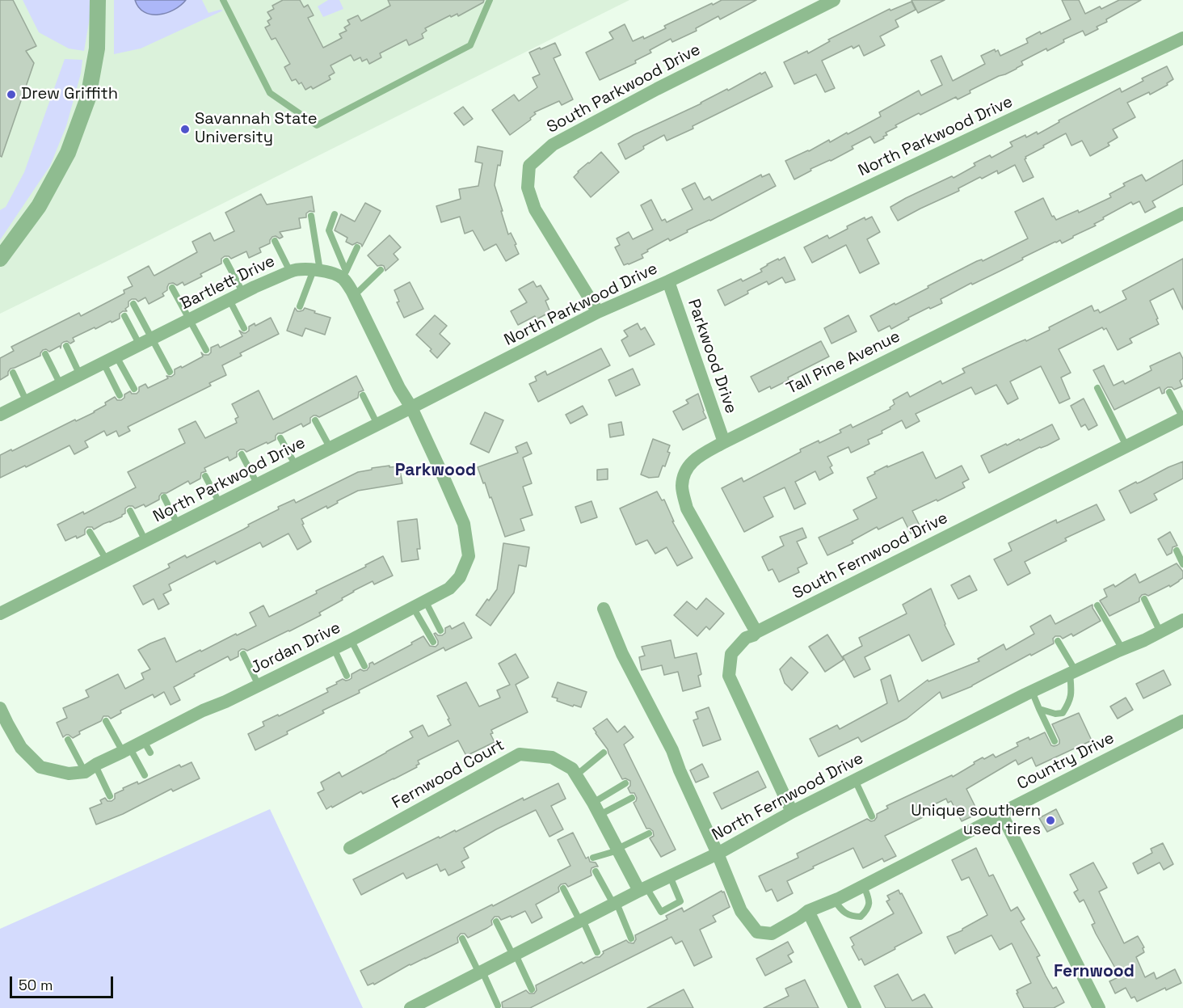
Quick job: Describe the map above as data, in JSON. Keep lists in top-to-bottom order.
{
  "streets": {
    "street": [
      "South Parkwood Drive",
      "North Parkwood Drive",
      "Bartlett Drive",
      "Parkwood Drive",
      "Tall Pine Avenue",
      "South Fernwood Drive",
      "Jordan Drive",
      "Country Drive",
      "Fernwood Court",
      "North Fernwood Drive"
    ]
  },
  "crossings": [
    ["South Parkwood Drive", "North Parkwood Drive"],
    ["North Parkwood Drive", "Parkwood Drive"],
    ["North Parkwood Drive", "Jordan Drive"],
    ["Parkwood Drive", "Tall Pine Avenue"],
    ["Tall Pine Avenue", "South Fernwood Drive"],
    ["South Fernwood Drive", "North Fernwood Drive"],
    ["Country Drive", "North Fernwood Drive"],
    ["Fernwood Court", "North Fernwood Drive"]
  ],
  "districts": ["Parkwood", "Fernwood"],
  "places": ["Drew Griffith", "Savannah State University", "Unique southern used tires"],
  "scale_bar": "50 m"
}
